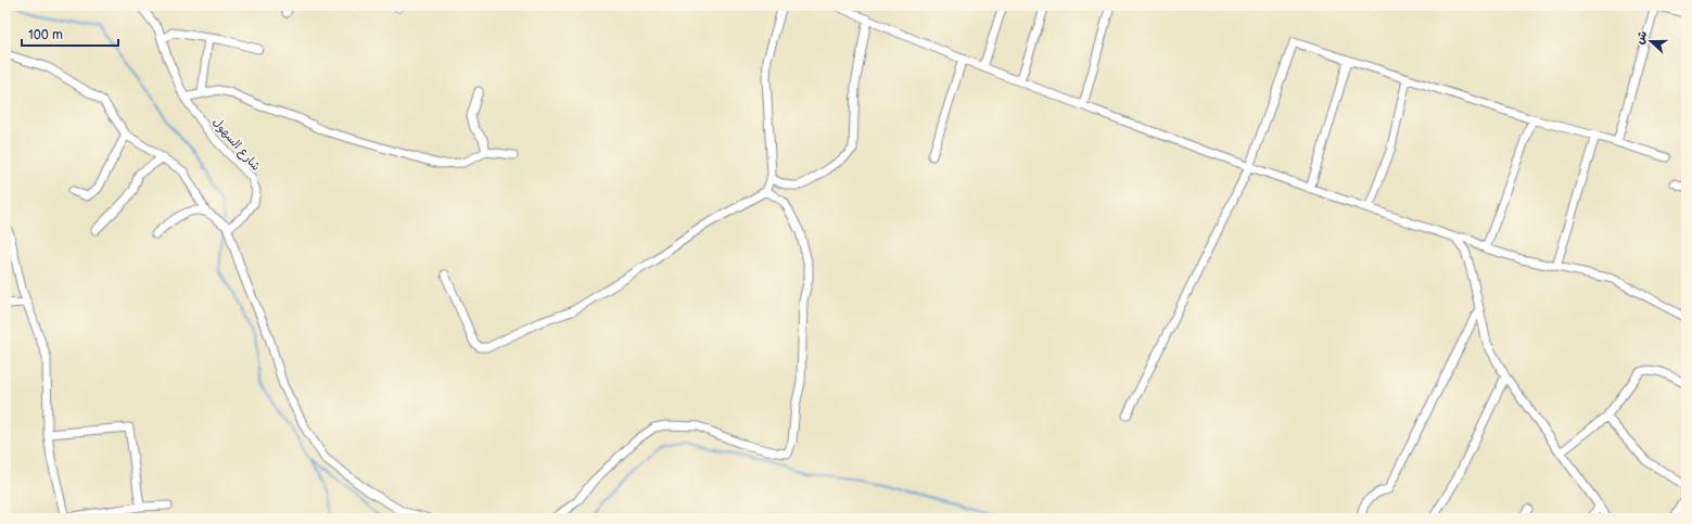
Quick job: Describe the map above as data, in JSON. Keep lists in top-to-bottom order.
{
  "streets": {
    "street": ["شارع السهول"]
  },
  "scale_bar": "100 m",
  "north": "left"
}
